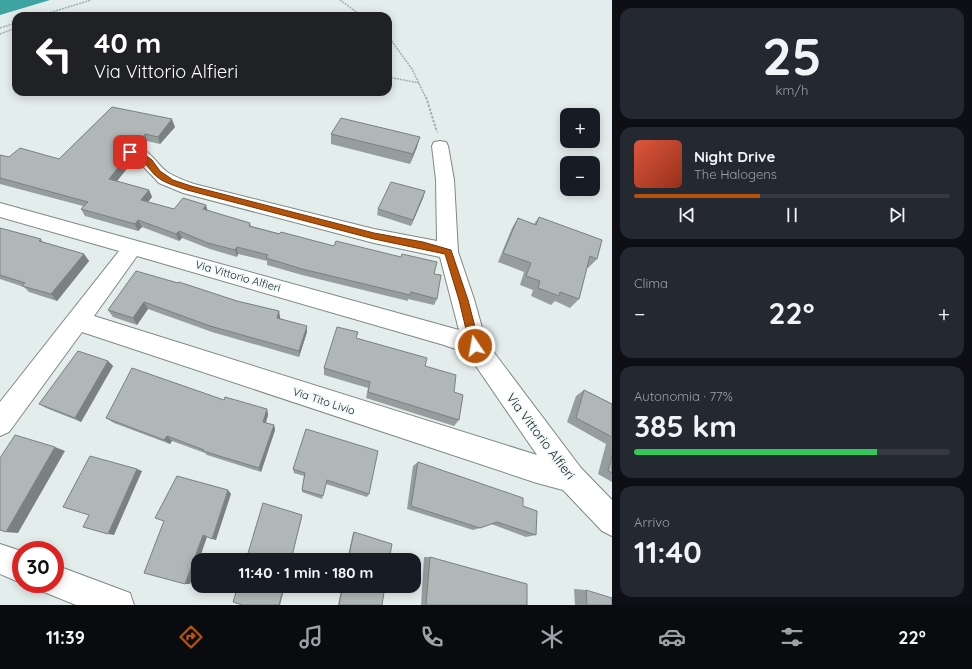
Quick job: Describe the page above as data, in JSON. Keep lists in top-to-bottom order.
{
  "streets": {
    "street": ["Via Vittorio Alfieri", "Via Tito Livio"]
  },
  "crossings": [
    ["Via Vittorio Alfieri", "Via Tito Livio"]
  ],
  "page": {
    "tile": [
      ["25", "km/h"],
      "Clima",
      ["Autonomia · 77%", "385 km"],
      ["Arrivo", "11:40"]
    ],
    "turn": ["40 m", "Via Vittorio Alfieri"],
    "map_buttons": ["+", "−"],
    "song": ["Night Drive", "The Halogens"],
    "heat": ["−", "22°", "+"],
    "limit": "30",
    "trip": "11:40 · 1 min · 180 m",
    "tabs": ["11:39", "22°"]
  }
}
